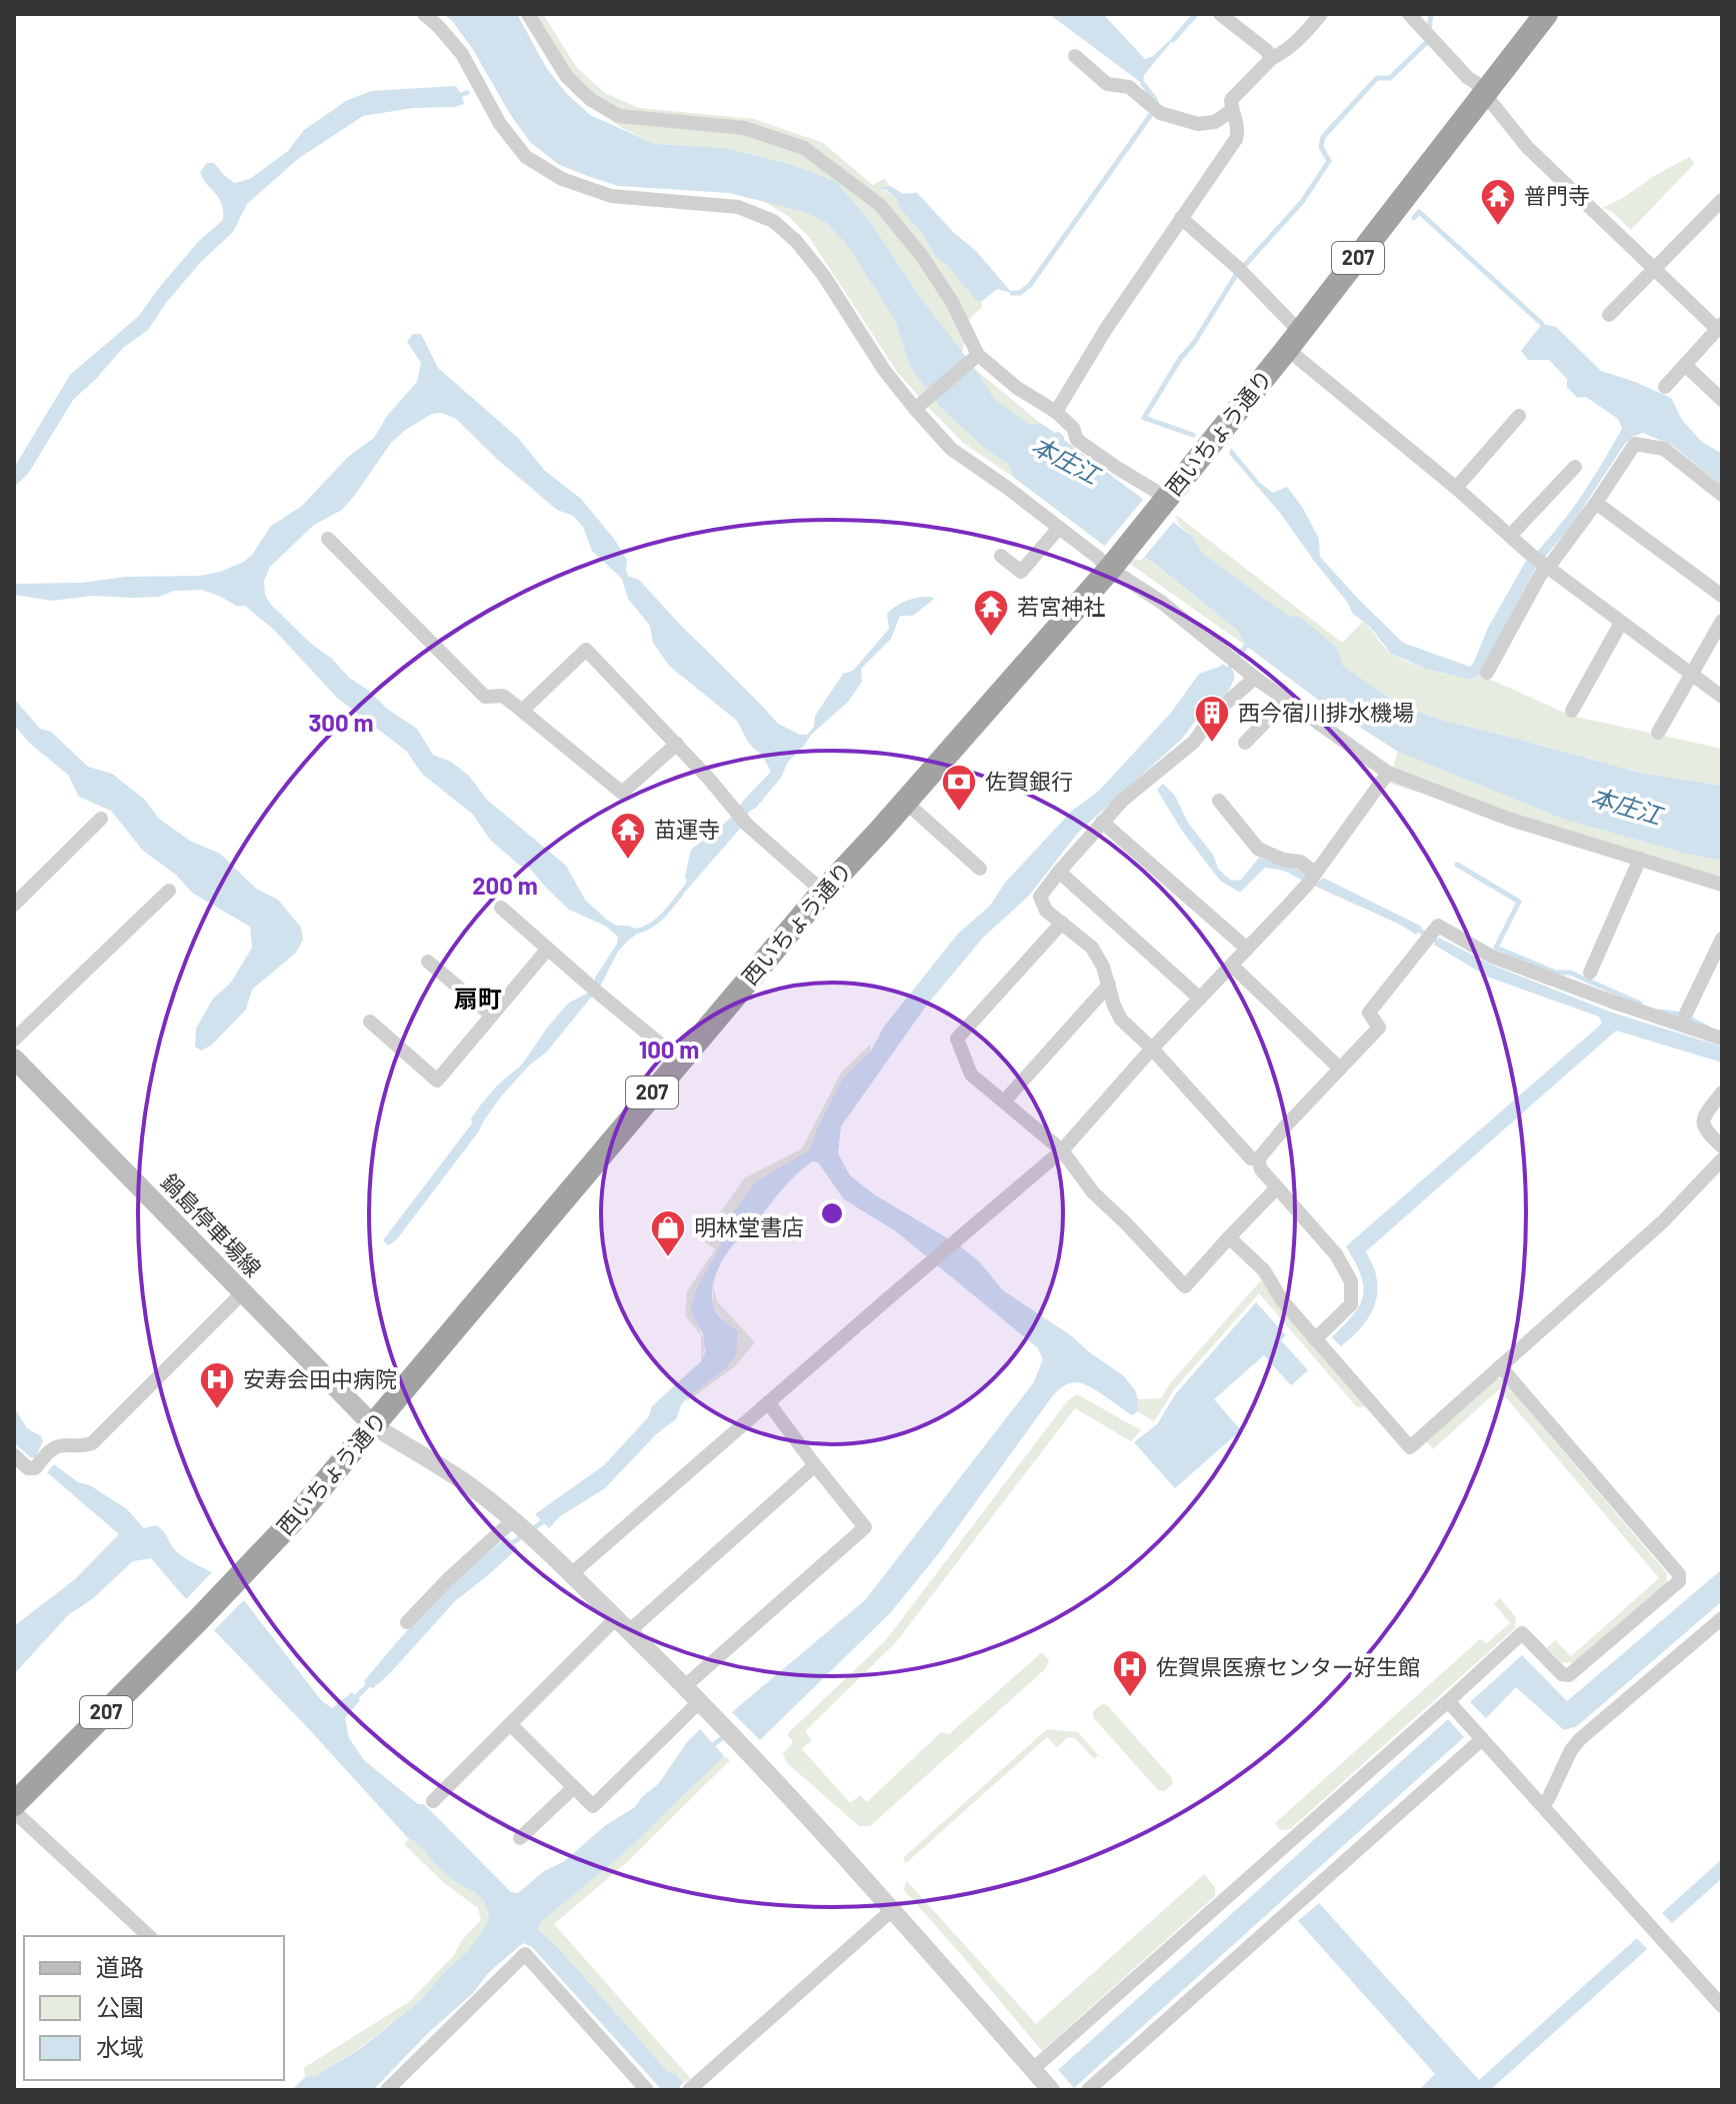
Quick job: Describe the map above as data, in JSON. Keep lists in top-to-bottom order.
{
  "streets": {
    "highway": ["207", "西いちょう通り"],
    "main road": ["鍋島停車場線"]
  },
  "crossings": [
    ["西いちょう通り", "鍋島停車場線"]
  ],
  "districts": ["扇町"],
  "water": ["本庄江"],
  "places": {
    "temple": ["普門寺", "若宮神社", "苗運寺"],
    "building": ["西今宿川排水機場"],
    "bank": ["佐賀銀行"],
    "shop": ["明林堂書店"],
    "hospital": ["安寿会田中病院", "佐賀県医療センター好生館"]
  },
  "legend": ["道路", "公園", "水域"],
  "rings": ["300 m", "200 m", "100 m"]
}
